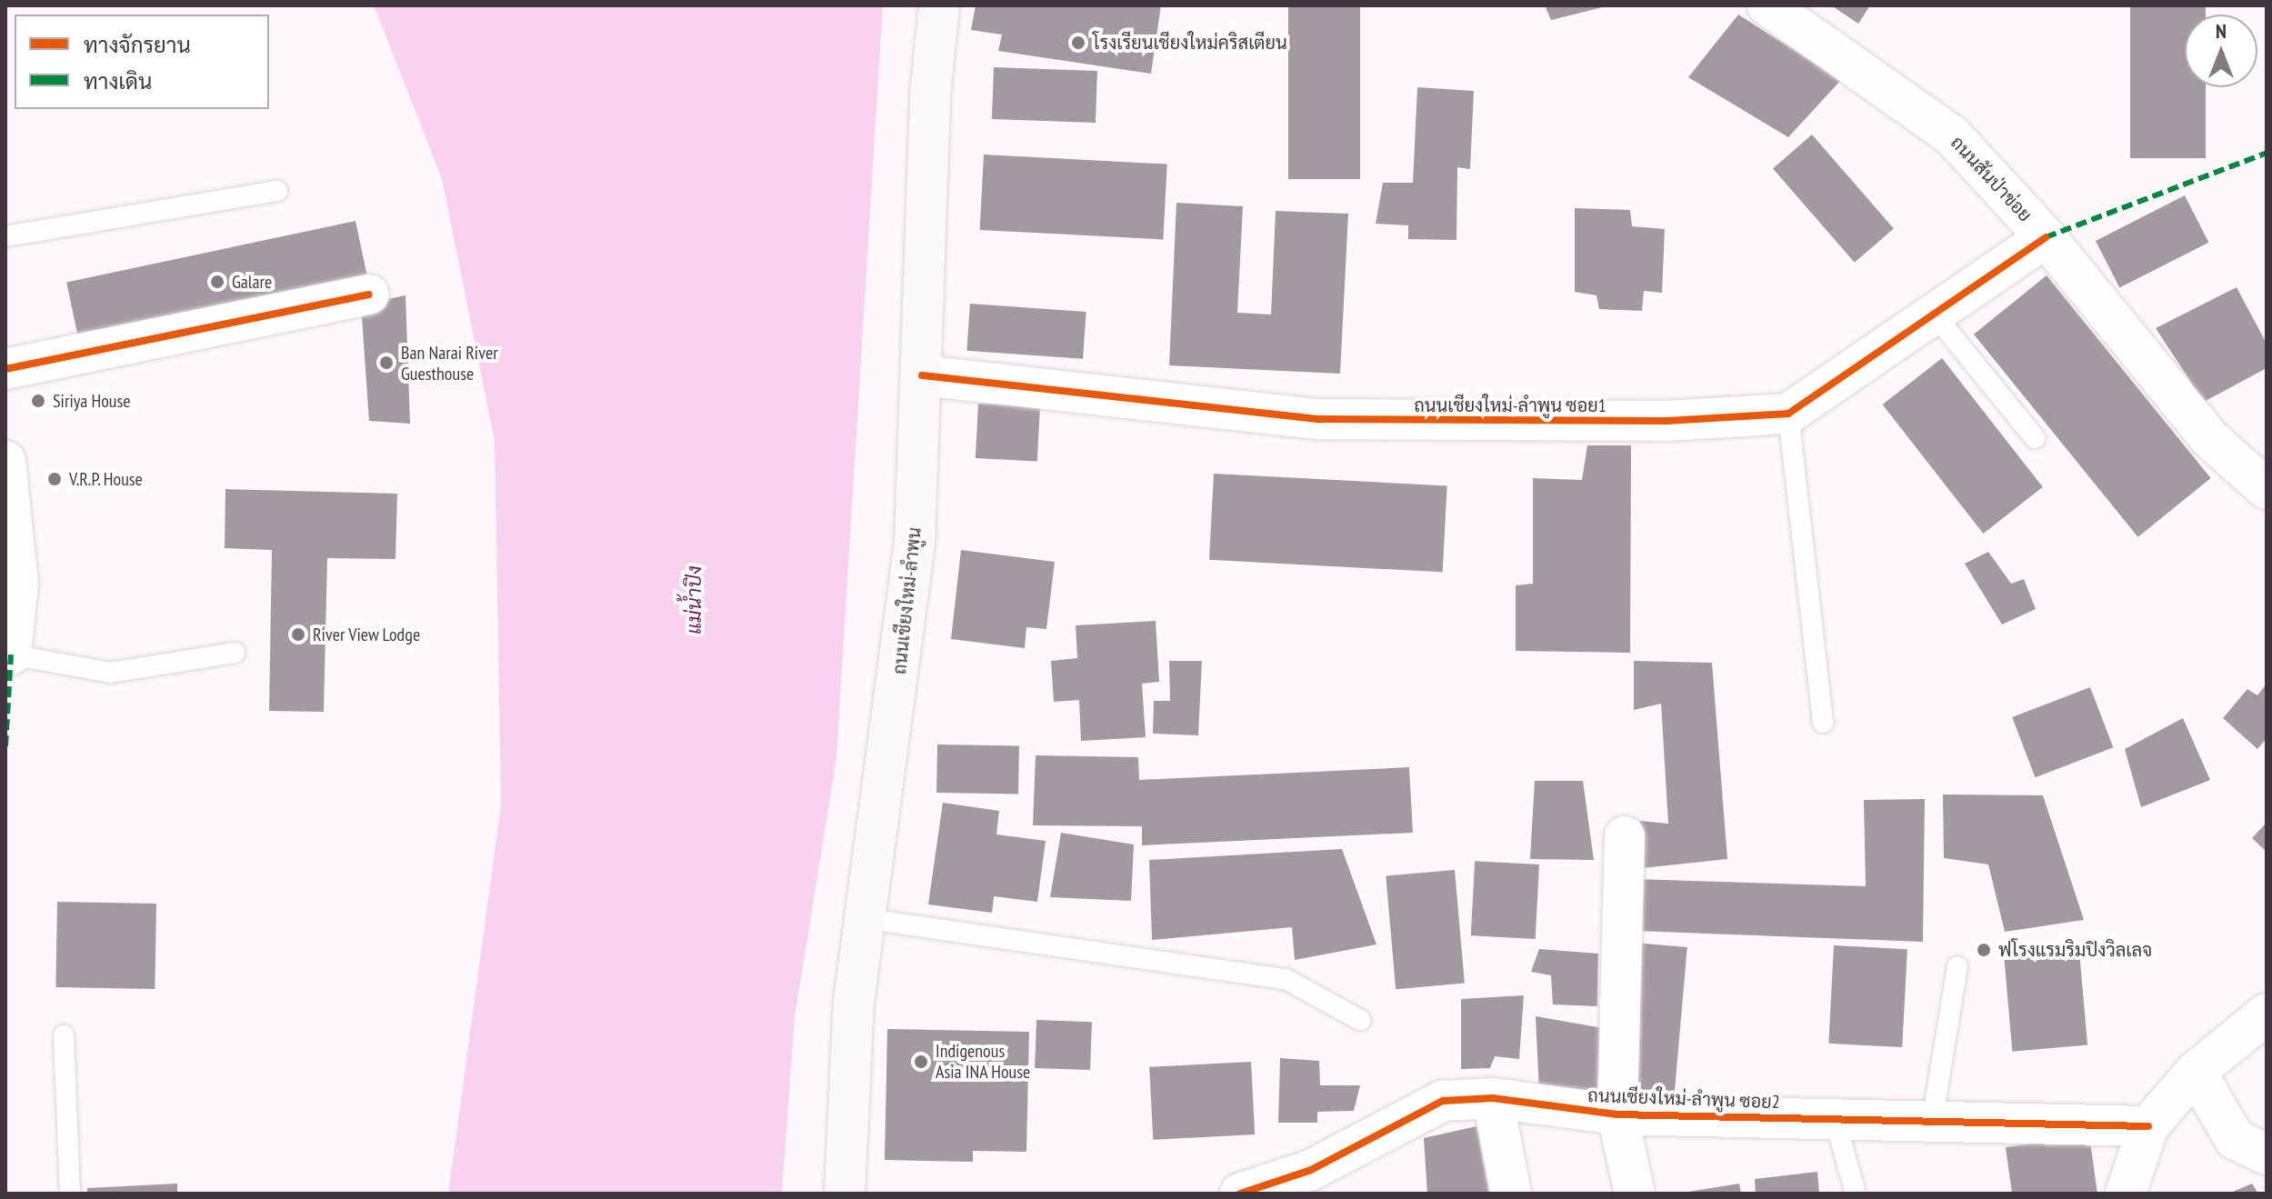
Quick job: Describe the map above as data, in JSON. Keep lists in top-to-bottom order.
{
  "streets": {
    "main road": ["ถนนเชียงใหม่-ลำพูน"],
    "street": ["ถนนสันป่าข่อย", "ถนนเชียงใหม่-ลำพูน ซอย1", "ถนนเชียงใหม่-ลำพูน ซอย2"]
  },
  "crossings": [
    ["ถนนเชียงใหม่-ลำพูน ซอย1", "ถนนเชียงใหม่-ลำพูน"]
  ],
  "water": ["แม่น้ำปิง"],
  "places": [
    "โรงเรียนเชียงใหม่คริสเตียน",
    "Galare",
    "Ban Narai River Guesthouse",
    "Siriya House",
    "V.R.P. House",
    "River View Lodge",
    "ฟโรงแรมริมปิงวิลเลจ",
    "Indigenous Asia INA House"
  ],
  "legend": ["ทางจักรยาน", "ทางเดิน"],
  "north": "top"
}
